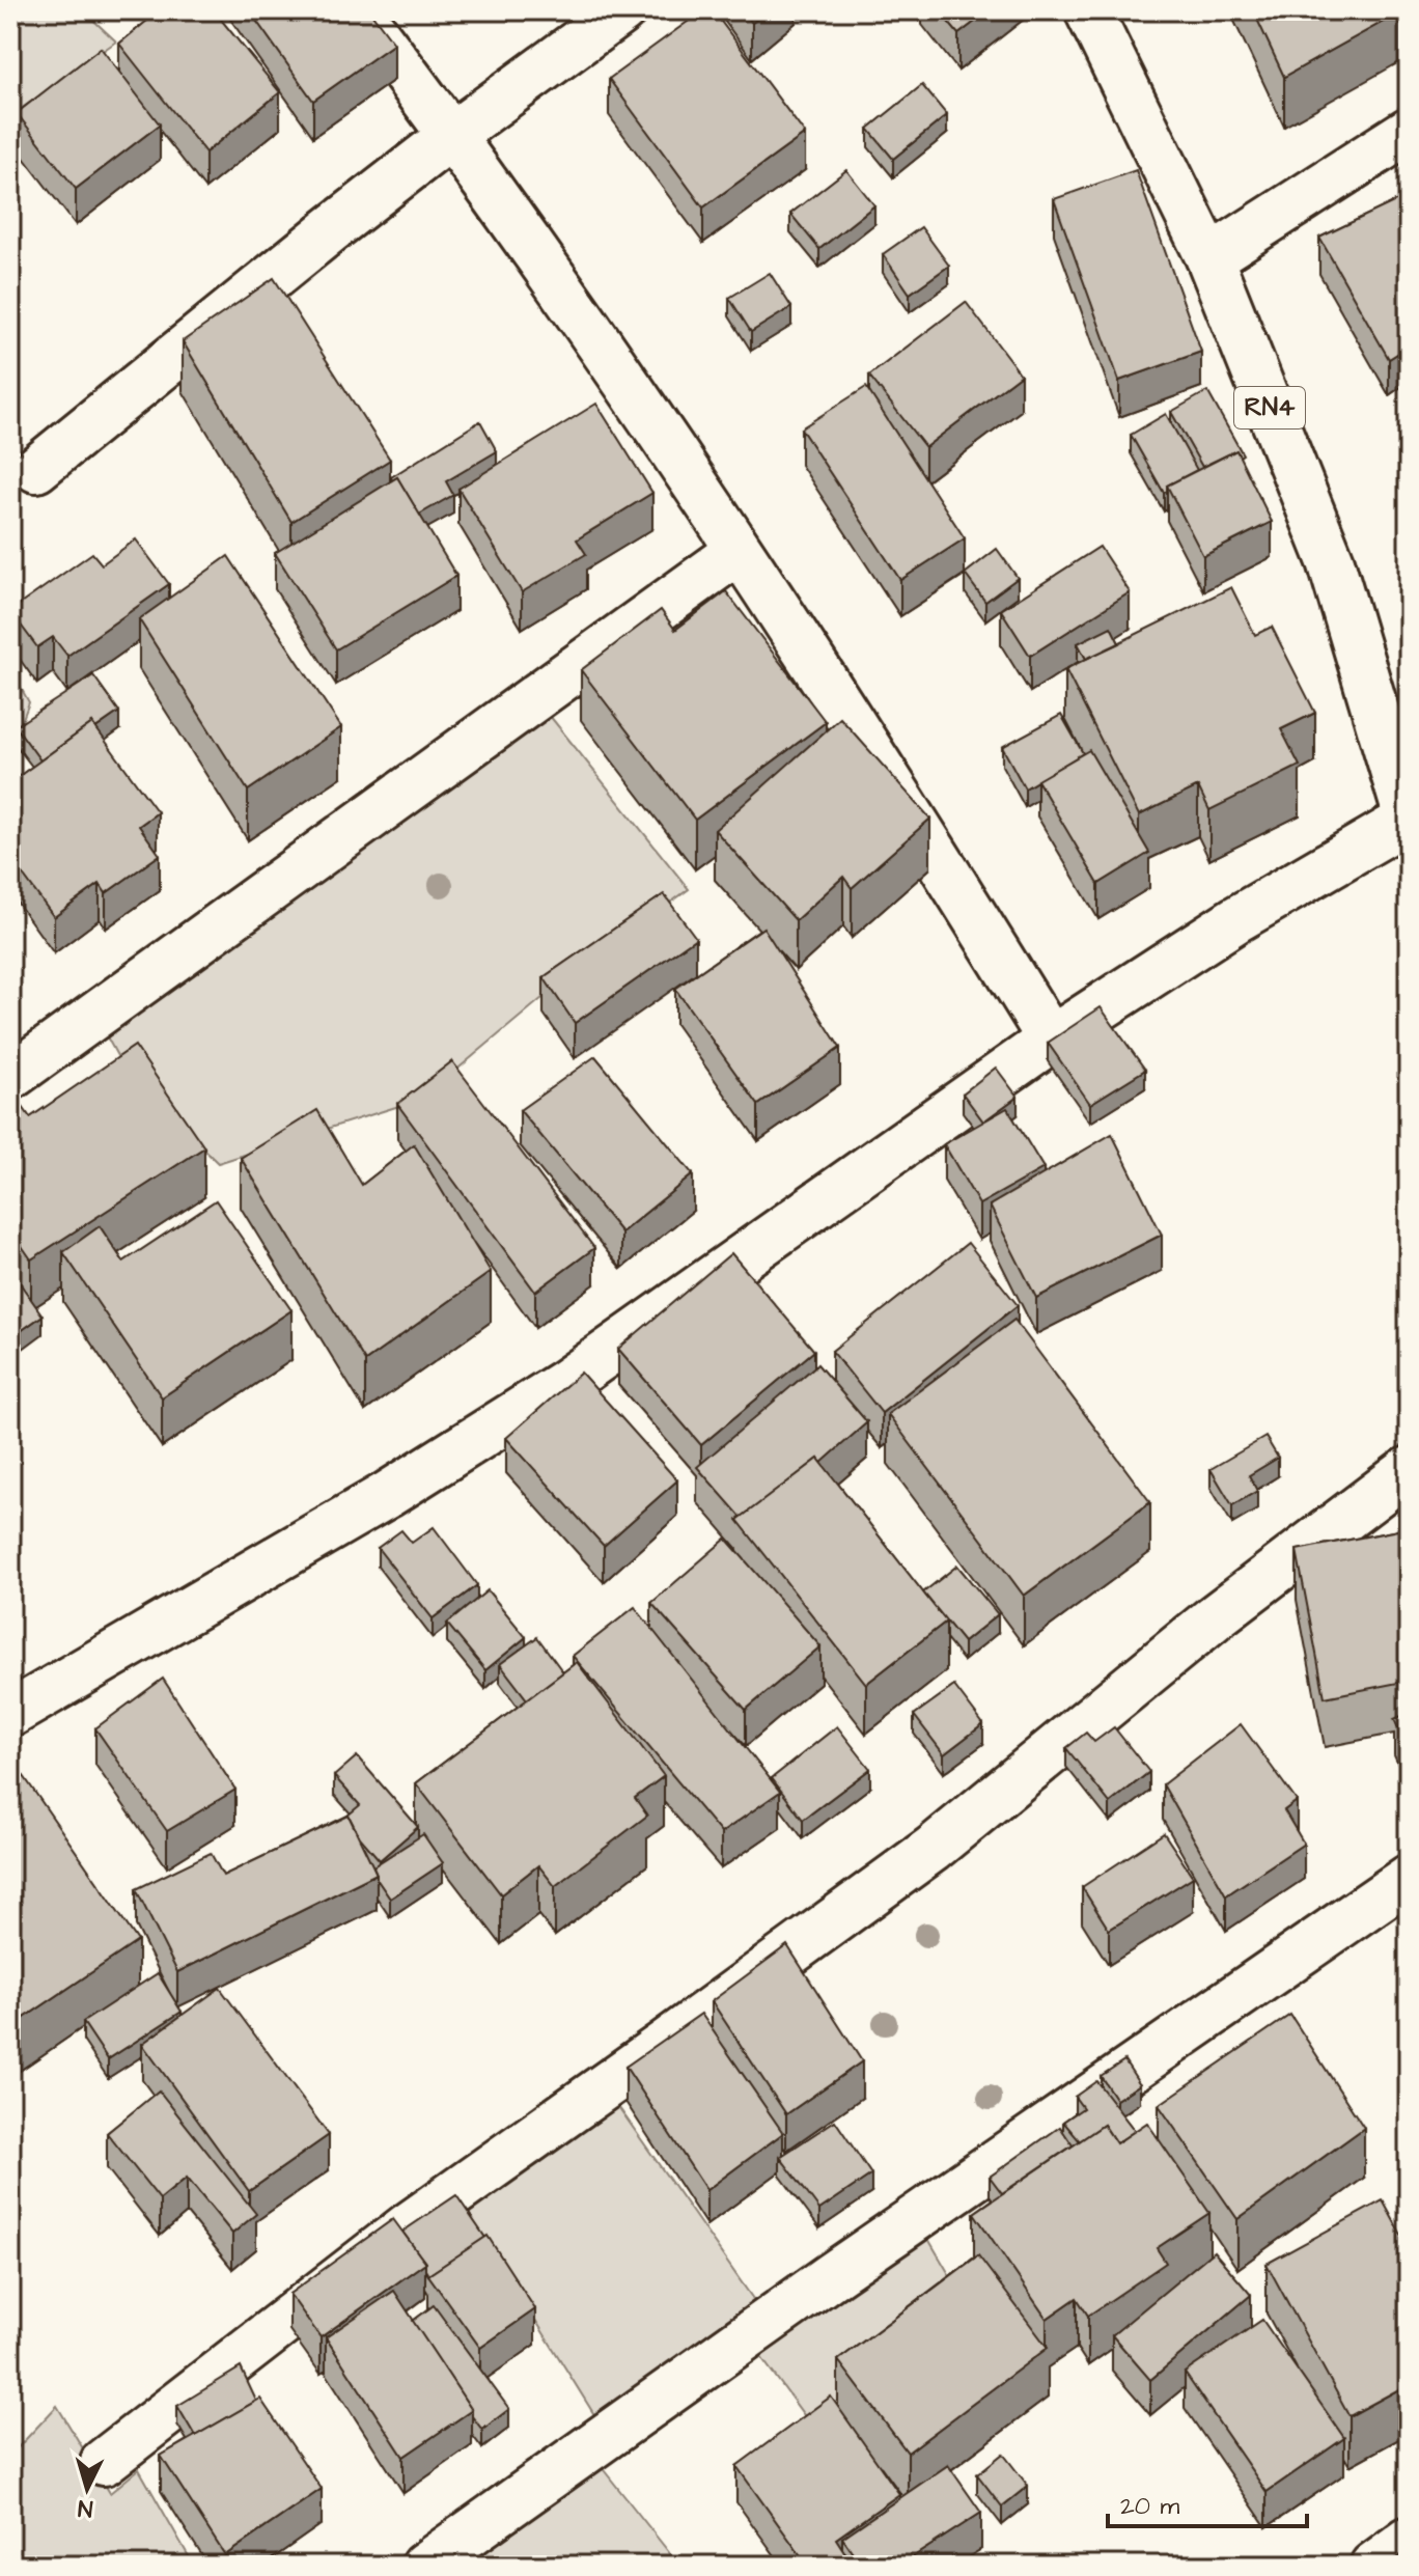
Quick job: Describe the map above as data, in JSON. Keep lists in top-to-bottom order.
{
  "streets": {
    "main road": ["RN4"]
  },
  "scale_bar": "20 m",
  "north": "bottom"
}
